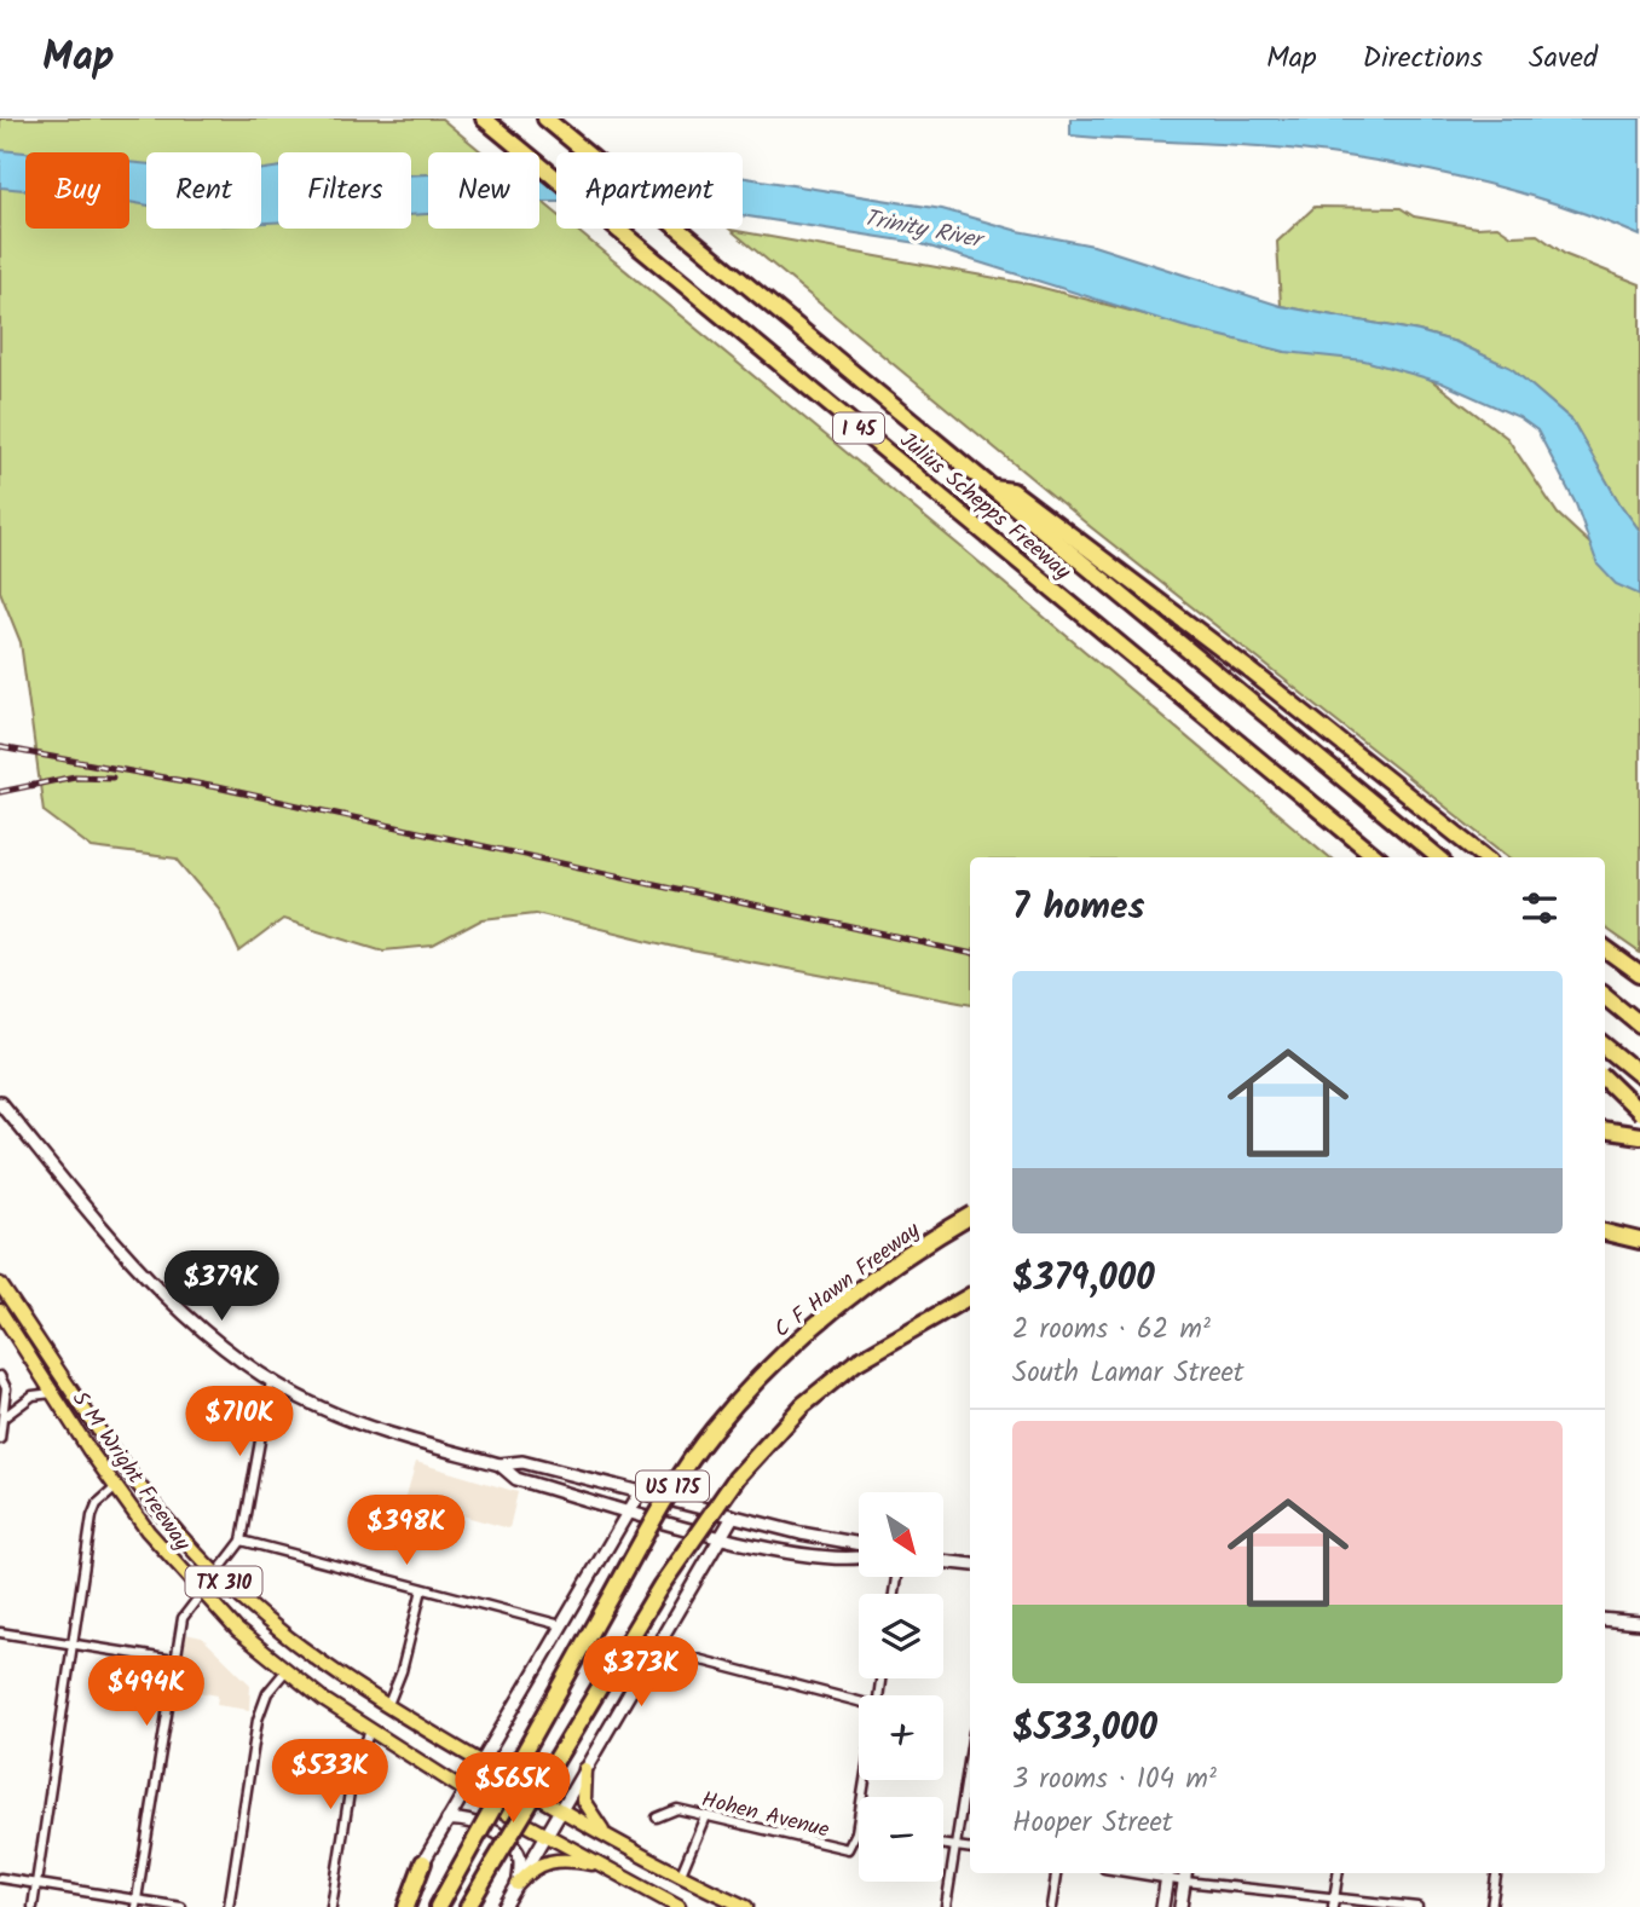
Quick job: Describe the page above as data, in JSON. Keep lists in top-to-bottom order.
{
  "streets": {
    "highway": [
      "I 45",
      "Julius Schepps Freeway",
      "C F Hawn Freeway",
      "US 175"
    ],
    "main road": ["S M Wright Freeway", "TX 310"],
    "street": ["Hohen Avenue"]
  },
  "water": ["Trinity River"],
  "north": "bottom right",
  "page": {
    "header": "Map",
    "nav": ["Map", "Directions", "Saved"],
    "chip": [
      "Buy",
      "Rent",
      "Filters",
      "New",
      "Apartment"
    ],
    "heading": "7 homes",
    "list": [
      {
        "name": "$379,000",
        "note": "2 rooms · 62 m² · South Lamar Street"
      },
      {
        "name": "$533,000",
        "note": "3 rooms · 104 m² · Hooper Street"
      }
    ],
    "price": [
      "$379K",
      "$710K",
      "$398K",
      "$373K",
      "$494K",
      "$533K",
      "$565K"
    ],
    "map_buttons": ["+", "−"]
  }
}
